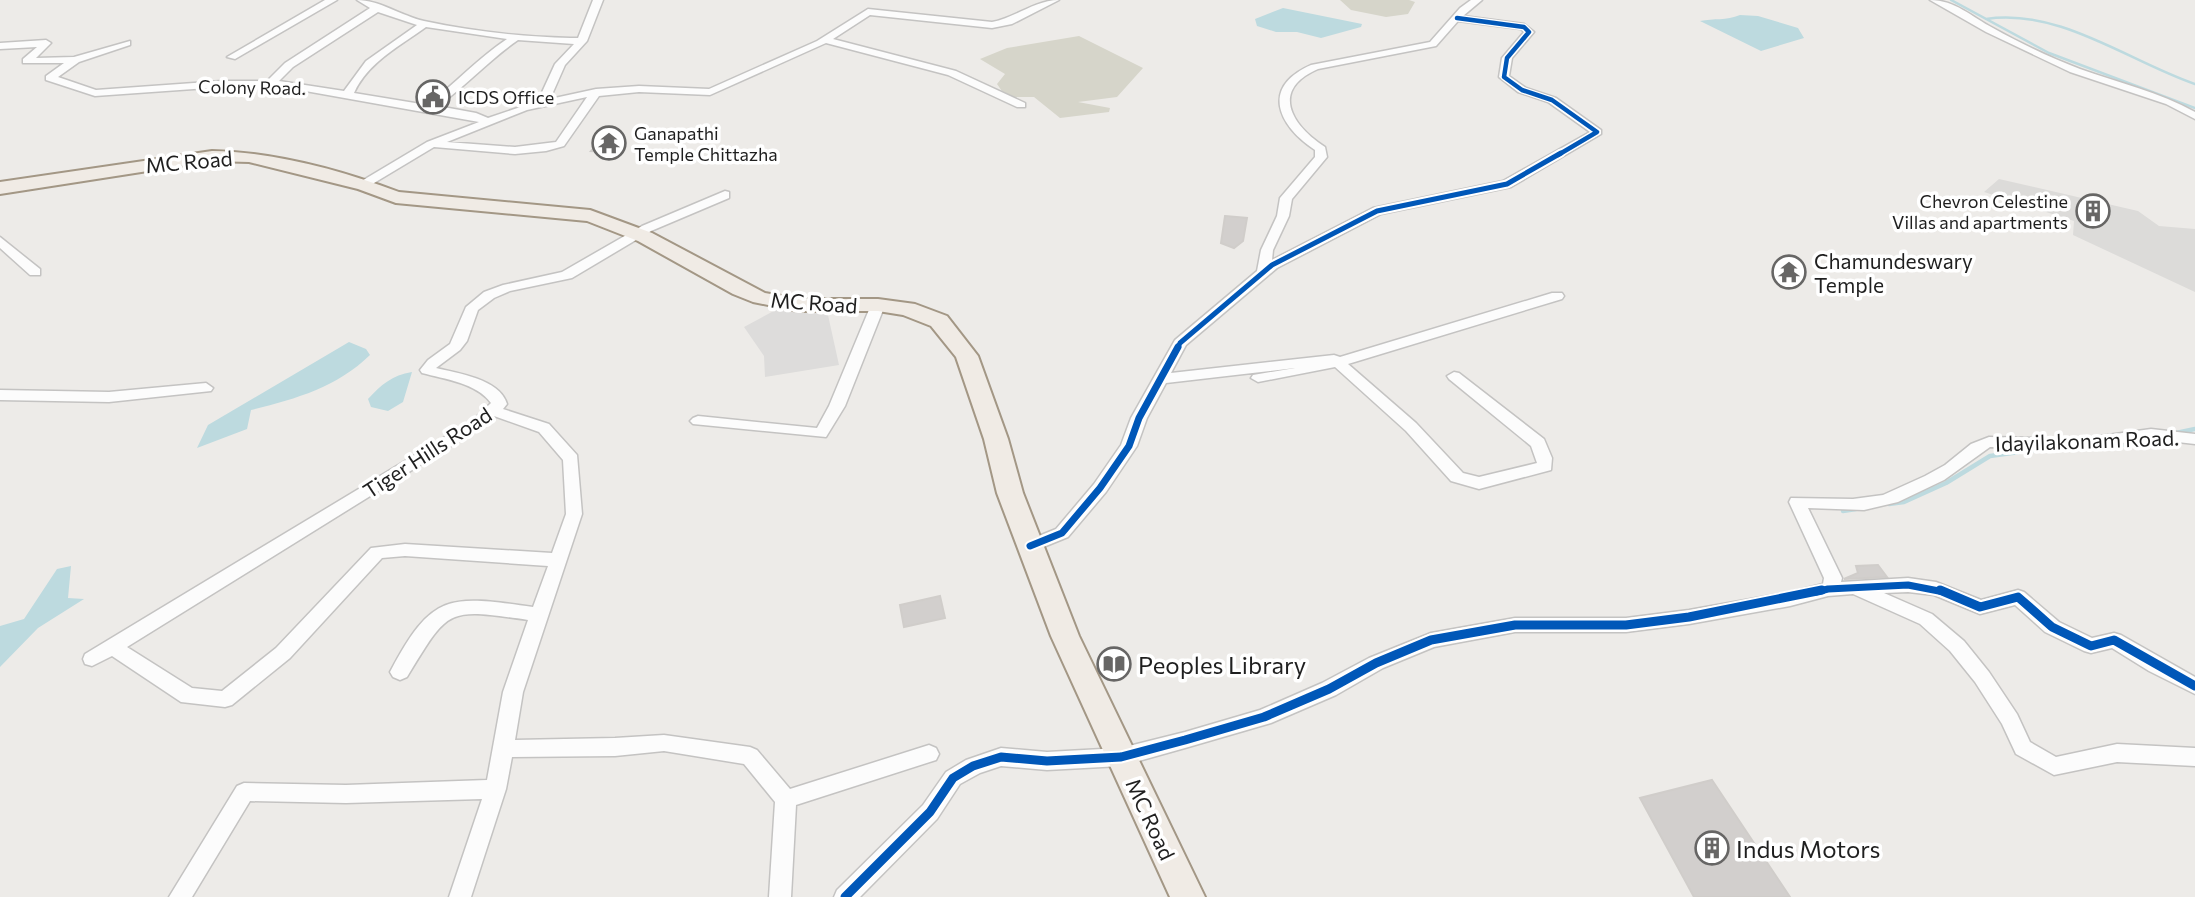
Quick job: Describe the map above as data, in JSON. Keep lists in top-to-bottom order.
{
  "streets": {
    "main road": ["MC Road"],
    "street": ["Colony Road.", "Idayilakonam Road.", "Tiger Hills Road"]
  },
  "crossings": [
    ["MC Road", "Tiger Hills Road"]
  ],
  "places": {
    "public building": ["ICDS Office"],
    "temple": ["Ganapathi Temple Chittazha", "Chamundeswary Temple"],
    "building": ["Chevron Celestine Villas and apartments", "Indus Motors"],
    "library": ["Peoples Library"]
  }
}
